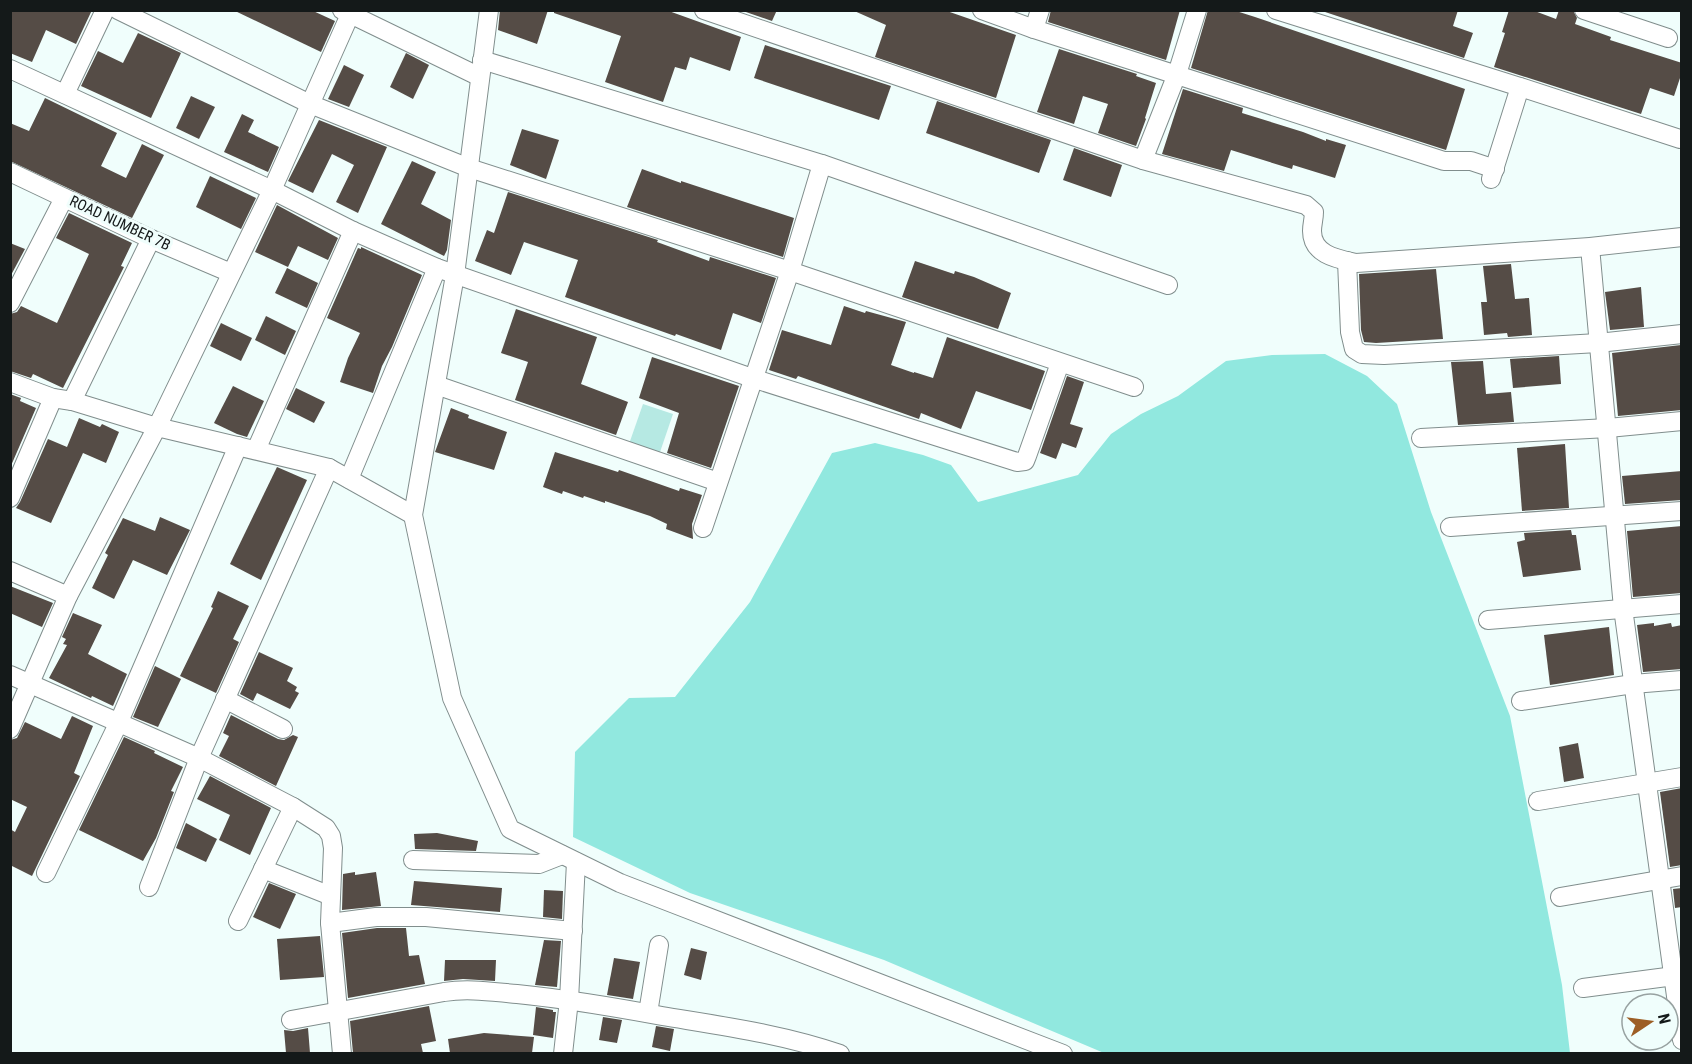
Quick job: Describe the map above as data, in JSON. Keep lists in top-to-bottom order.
{
  "streets": {
    "street": ["ROAD NUMBER 7B"]
  },
  "north": "right"
}
